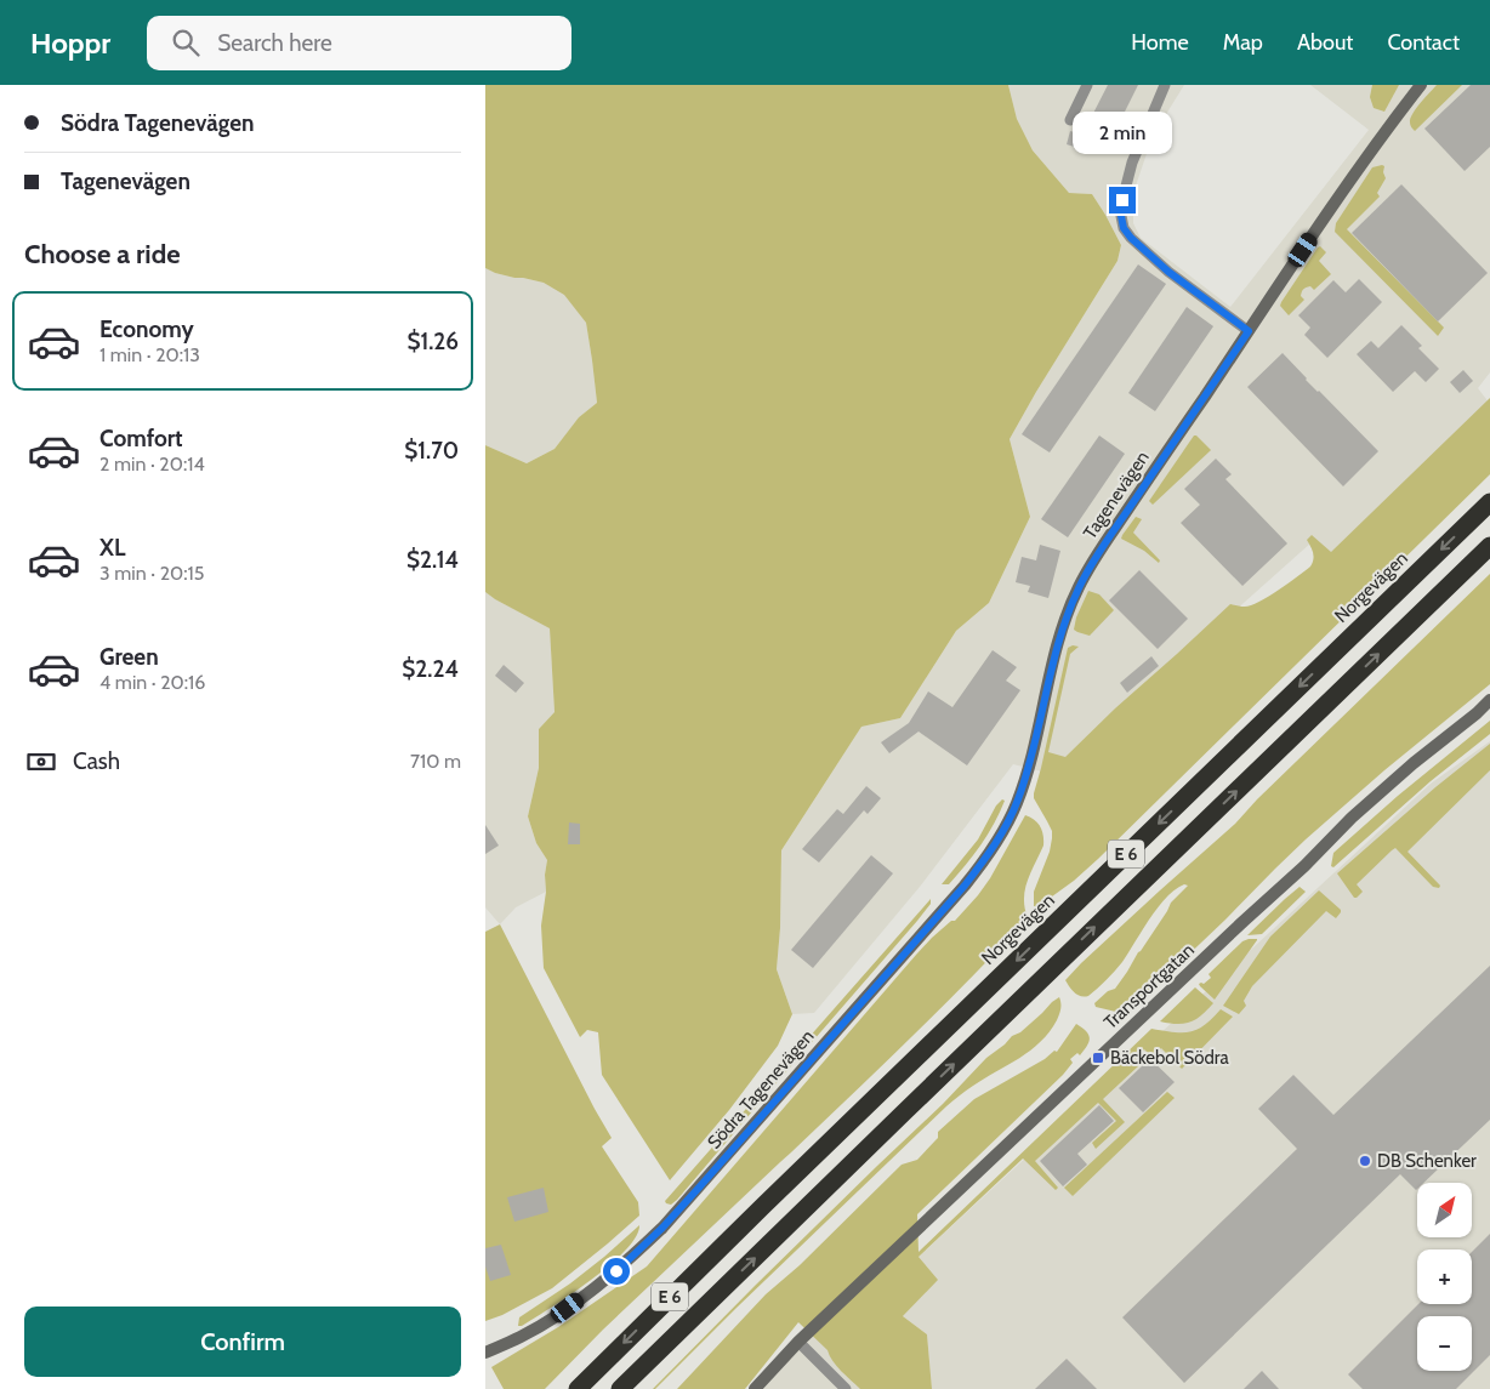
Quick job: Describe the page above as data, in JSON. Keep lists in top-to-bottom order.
{
  "streets": {
    "highway": ["Norgevägen", "E 6"],
    "street": ["Tagenevägen", "Transportgatan", "Södra Tagenevägen"]
  },
  "crossings": [
    ["Tagenevägen", "Södra Tagenevägen"]
  ],
  "places": {
    "transit": ["Bäckebol Södra"],
    "other": ["DB Schenker"]
  },
  "north": "top right",
  "page": {
    "header": "Hoppr",
    "search": "Search here",
    "nav": [
      "Home",
      "Map",
      "About",
      "Contact"
    ],
    "banner": ["Södra Tagenevägen", "Tagenevägen"],
    "bubble": "2 min",
    "heading": "Choose a ride",
    "list": [
      {
        "name": "Economy",
        "note": "1 min · 20:13",
        "value": "$1.26"
      },
      {
        "name": "Comfort",
        "note": "2 min · 20:14",
        "value": "$1.70"
      },
      {
        "name": "XL",
        "note": "3 min · 20:15",
        "value": "$2.14"
      },
      {
        "name": "Green",
        "note": "4 min · 20:16",
        "value": "$2.24"
      }
    ],
    "pay": ["Cash", "710 m"],
    "map_buttons": ["+", "−"],
    "buttons": "Confirm"
  }
}
